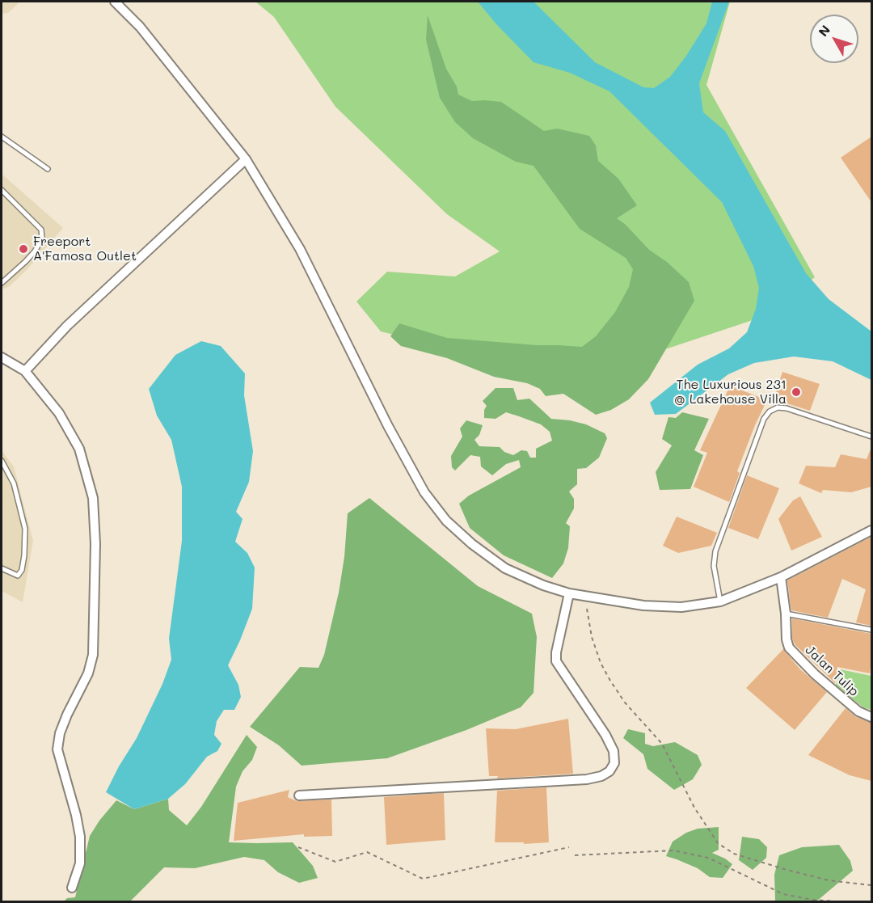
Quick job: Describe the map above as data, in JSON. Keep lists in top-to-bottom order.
{
  "streets": {
    "street": ["Jalan Tulip"]
  },
  "places": ["Freeport A'Famosa Outlet", "The Luxurious 231 @ Lakehouse Villa"],
  "north": "top left"
}
